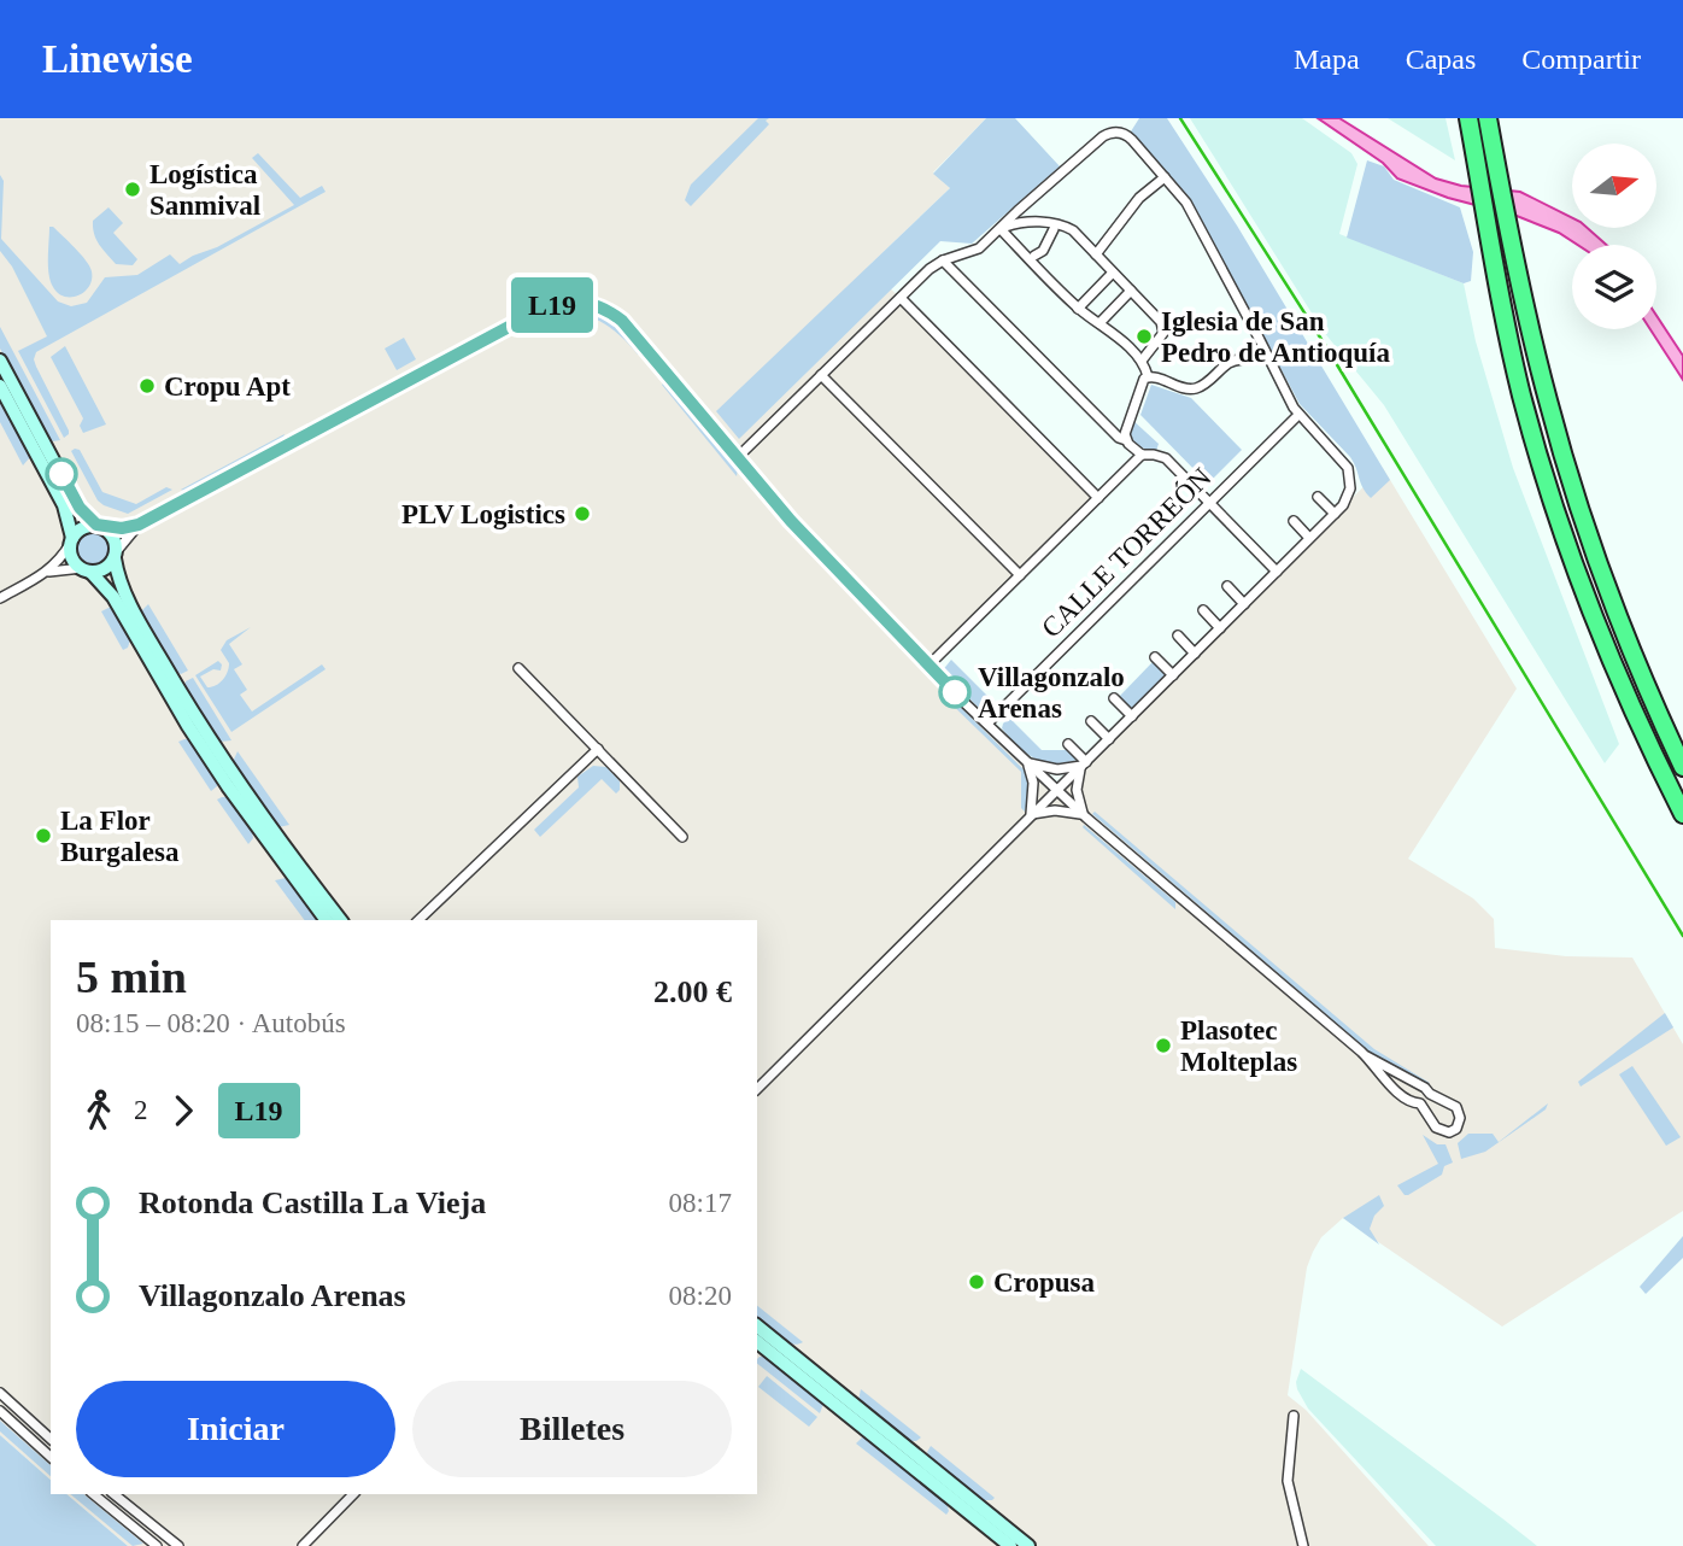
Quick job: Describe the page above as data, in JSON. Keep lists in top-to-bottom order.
{
  "streets": {
    "street": ["CALLE TORREÓN"]
  },
  "places": [
    "Logística Sanmival",
    "Iglesia de San Pedro de Antioquía",
    "Cropu Apt",
    "PLV Logistics",
    "Villagonzalo Arenas",
    "La Flor Burgalesa",
    "Plasotec Molteplas",
    "Cropusa"
  ],
  "lines": ["bus line L19"],
  "north": "right",
  "page": {
    "header": "Linewise",
    "nav": ["Mapa", "Capas", "Compartir"],
    "on_map": "L19",
    "heading": ["5 min", "08:15 – 08:20 · Autobús", "2.00 €"],
    "legs": ["2", "L19"],
    "list": [
      {
        "name": "Rotonda Castilla La Vieja",
        "value": "08:17"
      },
      {
        "name": "Villagonzalo Arenas",
        "value": "08:20"
      }
    ],
    "buttons": ["Iniciar", "Billetes"]
  }
}
